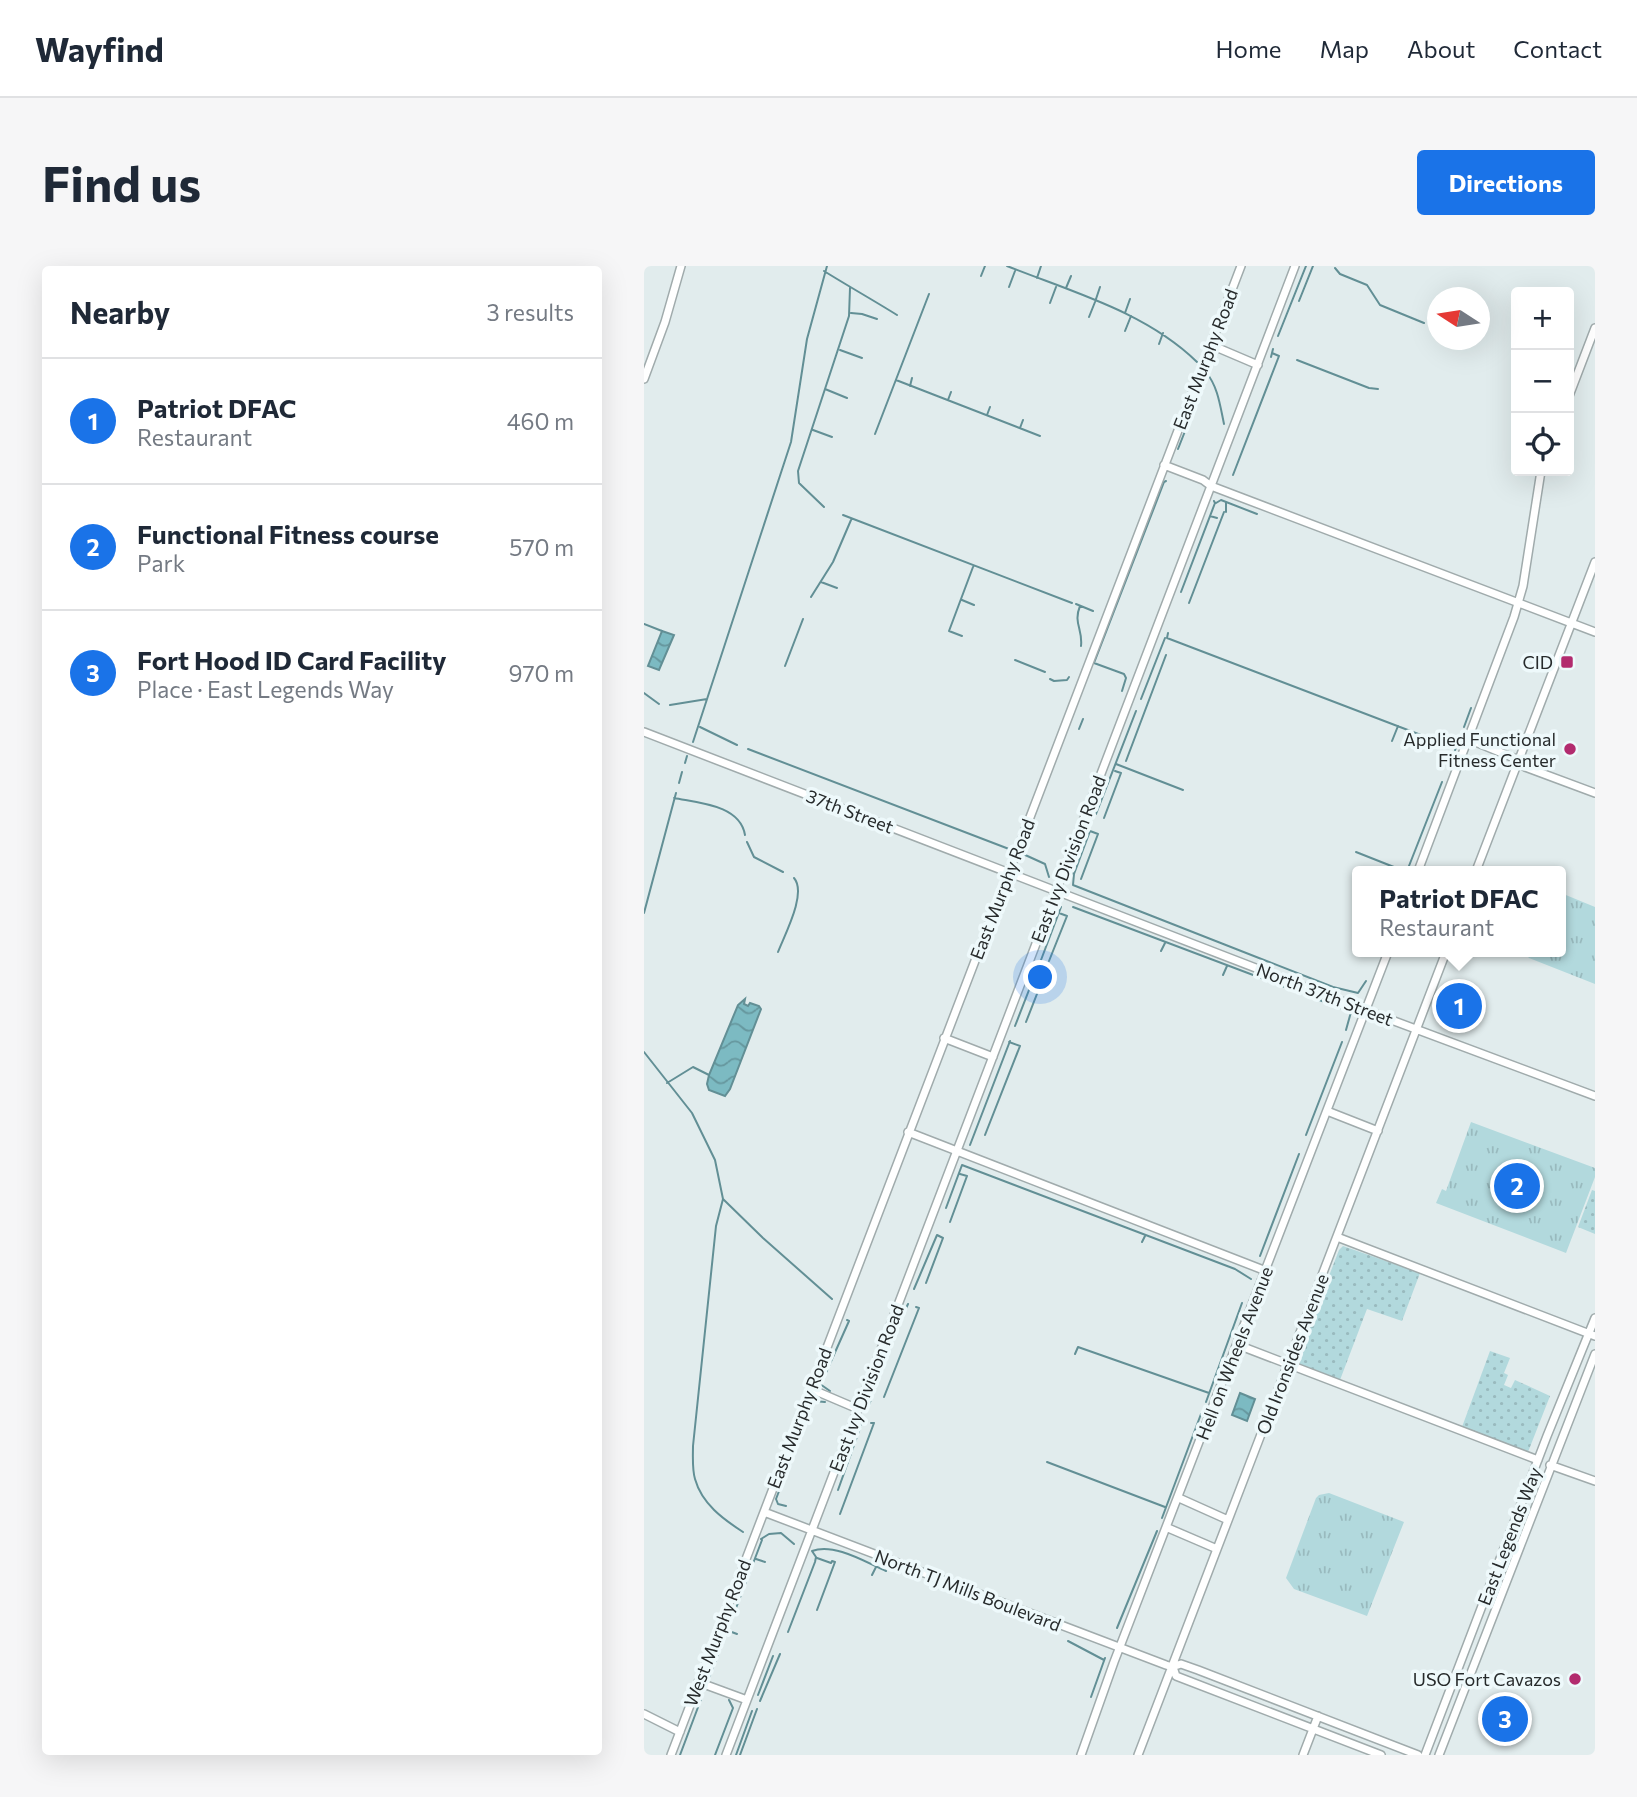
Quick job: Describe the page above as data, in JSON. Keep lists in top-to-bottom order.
{
  "streets": {
    "street": [
      "East Murphy Road",
      "37th Street",
      "East Ivy Division Road",
      "North 37th Street",
      "Hell on Wheels Avenue",
      "Old Ironsides Avenue",
      "East Legends Way",
      "North TJ Mills Boulevard",
      "West Murphy Road"
    ]
  },
  "crossings": [
    ["East Murphy Road", "37th Street"],
    ["East Murphy Road", "North TJ Mills Boulevard"],
    ["East Murphy Road", "West Murphy Road"],
    ["37th Street", "East Ivy Division Road"],
    ["37th Street", "North 37th Street"],
    ["East Ivy Division Road", "North 37th Street"],
    ["East Ivy Division Road", "North TJ Mills Boulevard"],
    ["North 37th Street", "Hell on Wheels Avenue"],
    ["North 37th Street", "Old Ironsides Avenue"],
    ["Hell on Wheels Avenue", "North TJ Mills Boulevard"],
    ["Old Ironsides Avenue", "North TJ Mills Boulevard"],
    ["North TJ Mills Boulevard", "West Murphy Road"]
  ],
  "places": {
    "transit": ["CID"],
    "other": ["Applied Functional Fitness Center", "USO Fort Cavazos"]
  },
  "north": "left",
  "page": {
    "header": "Wayfind",
    "nav": [
      "Home",
      "Map",
      "About",
      "Contact"
    ],
    "buttons": "Directions",
    "title": "Find us",
    "heading": ["Nearby", "3 results"],
    "map_buttons": ["+", "−"],
    "list": [
      {
        "mark": "1",
        "name": "Patriot DFAC",
        "note": "Restaurant",
        "value": "460 m"
      },
      {
        "mark": "2",
        "name": "Functional Fitness course",
        "note": "Park",
        "value": "570 m"
      },
      {
        "mark": "3",
        "name": "Fort Hood ID Card Facility",
        "note": "Place · East Legends Way",
        "value": "970 m"
      }
    ],
    "popup": ["Patriot DFAC", "Restaurant"],
    "pins": ["1", "2", "3"]
  }
}
